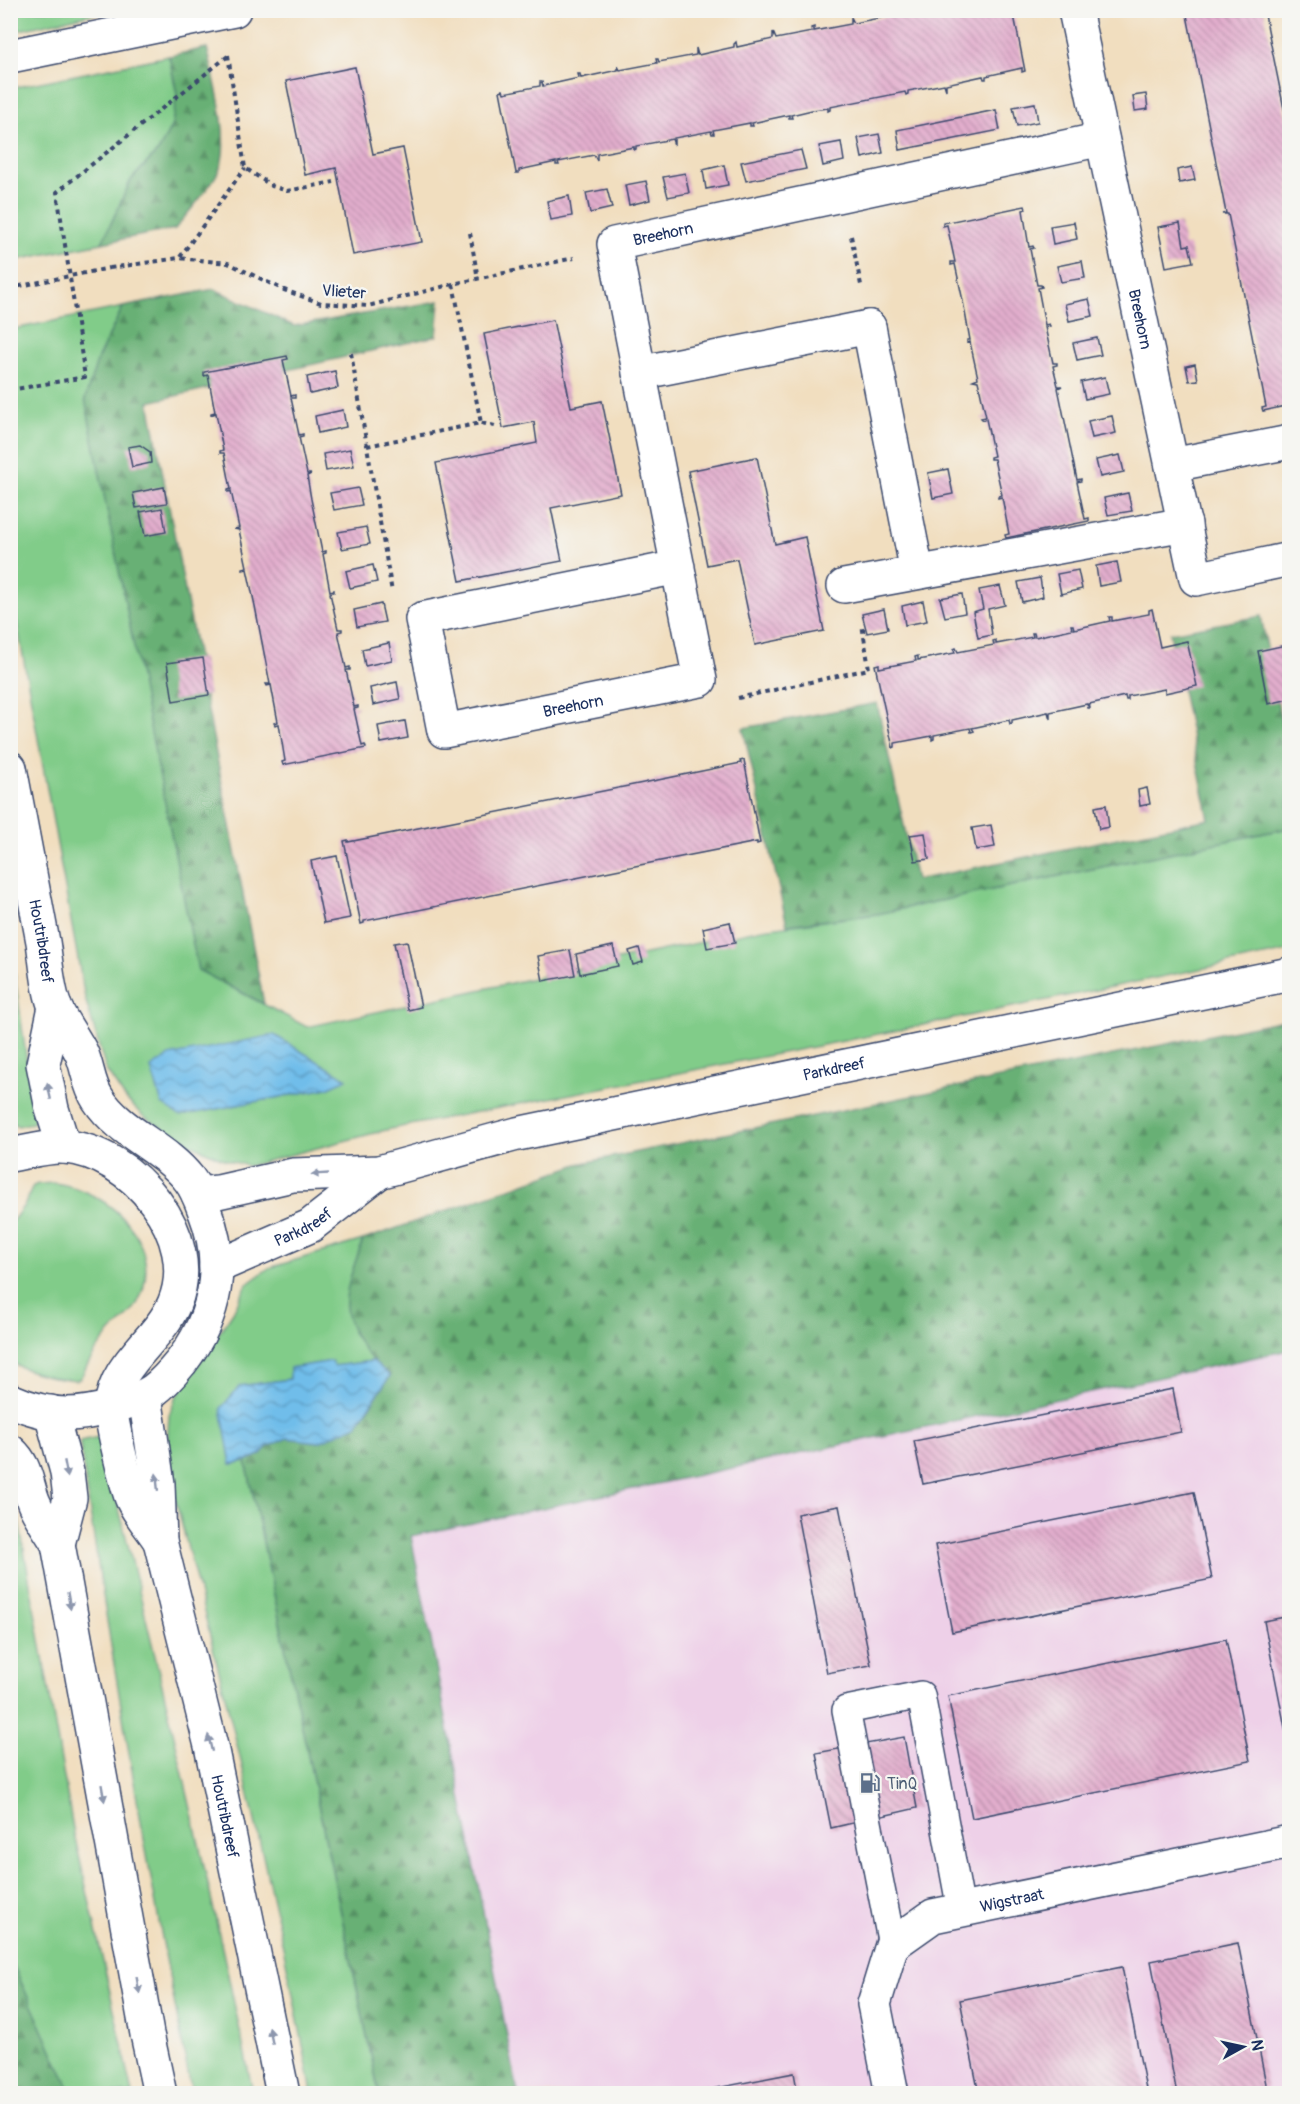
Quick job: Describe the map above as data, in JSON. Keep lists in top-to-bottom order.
{
  "streets": {
    "street": [
      "Breehorn",
      "Houtribdreef",
      "Parkdreef",
      "Wigstraat"
    ],
    "path": ["Vlieter"]
  },
  "crossings": [
    ["Breehorn", "Vlieter"],
    ["Houtribdreef", "Parkdreef"]
  ],
  "places": {
    "fuel station": ["TinQ"]
  },
  "north": "right"
}
